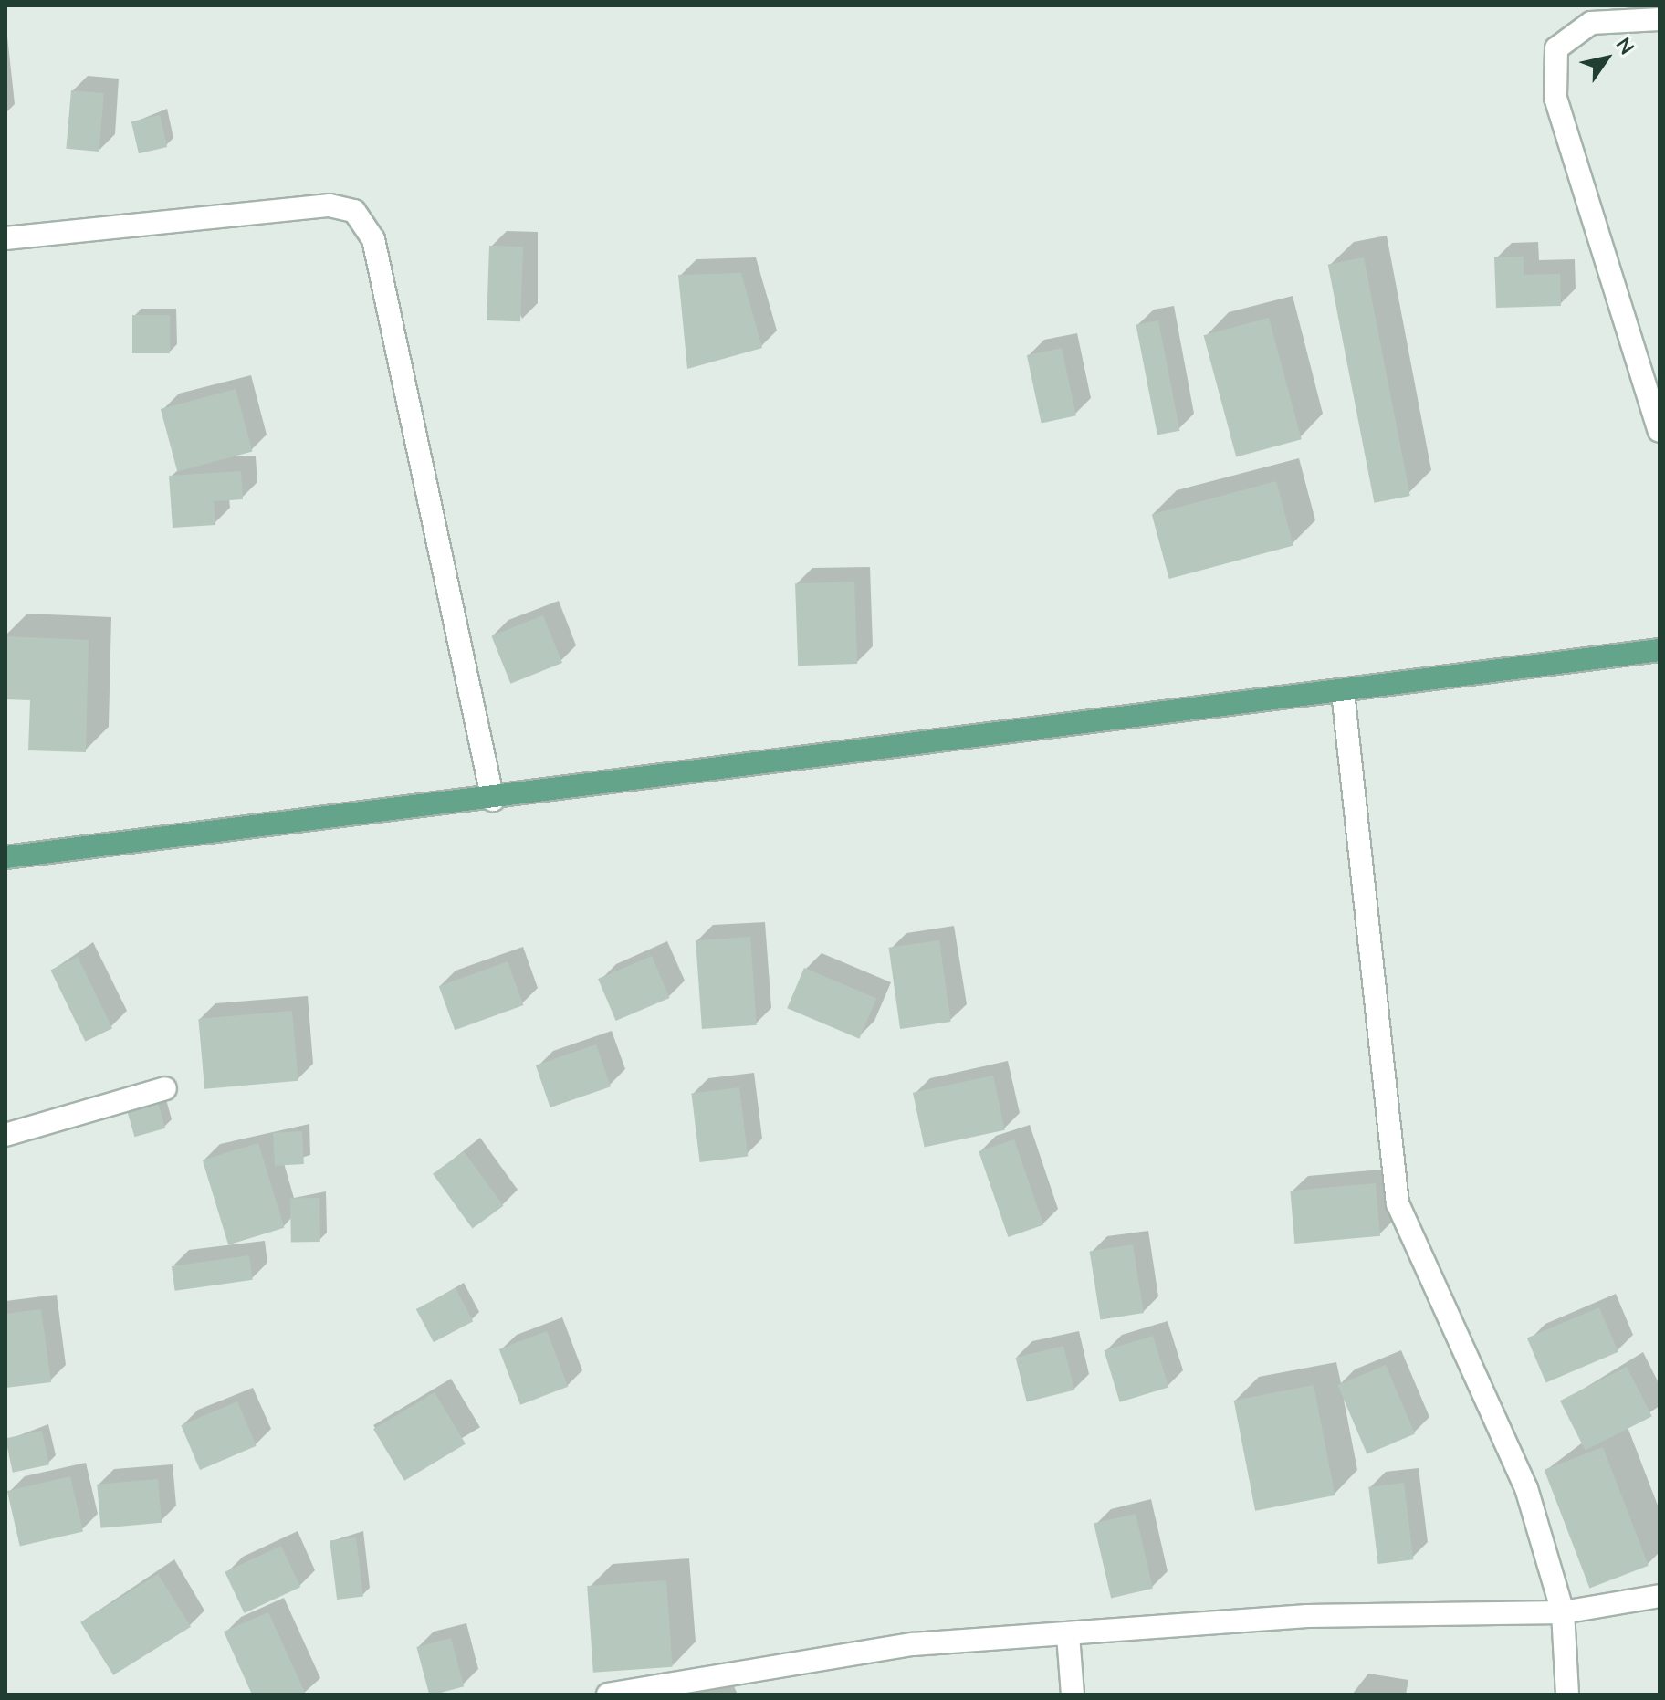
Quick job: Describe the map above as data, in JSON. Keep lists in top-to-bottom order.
{
  "north": "top right"
}
